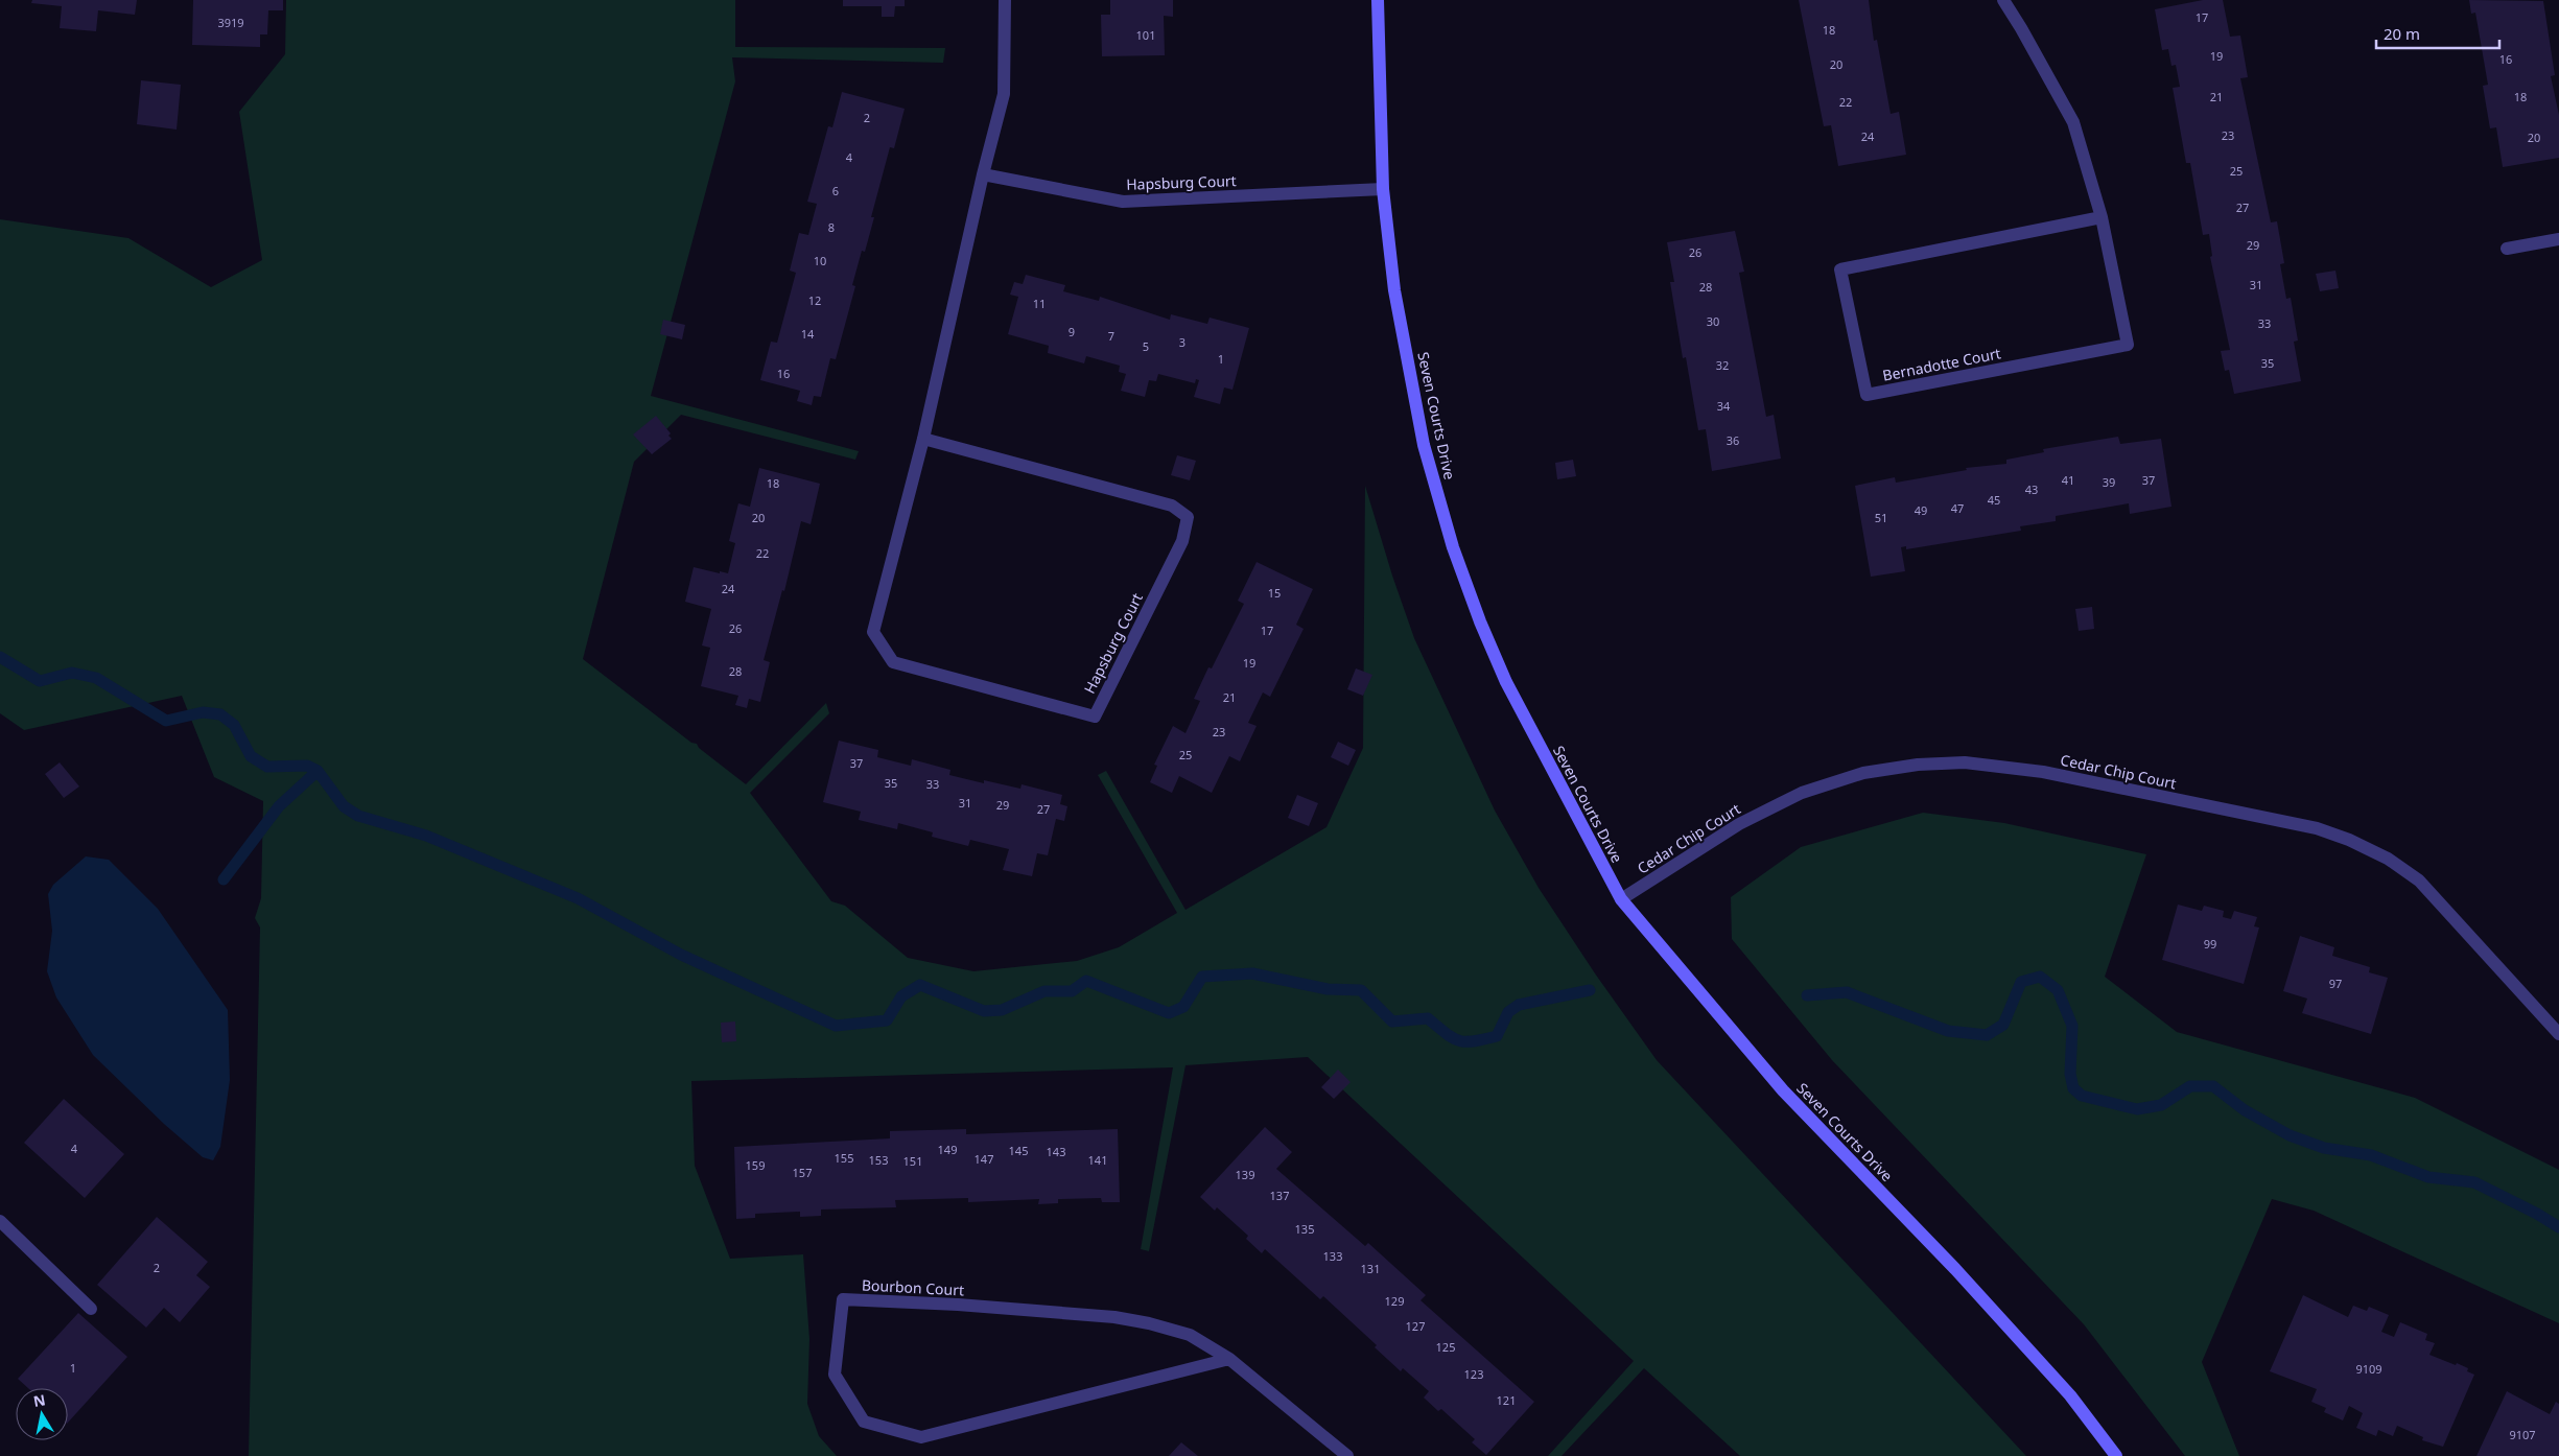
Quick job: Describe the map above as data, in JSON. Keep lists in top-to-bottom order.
{
  "streets": {
    "street": [
      "Hapsburg Court",
      "Bernadotte Court",
      "Seven Courts Drive",
      "Cedar Chip Court",
      "Bourbon Court"
    ]
  },
  "crossings": [
    ["Hapsburg Court", "Seven Courts Drive"],
    ["Seven Courts Drive", "Cedar Chip Court"]
  ],
  "house_numbers": [
    "17",
    "3919",
    "18",
    "101",
    "19",
    "16",
    "20",
    "21",
    "18",
    "22",
    "2",
    "23",
    "24",
    "20",
    "4",
    "25",
    "6",
    "27",
    "8",
    "29",
    "26",
    "10",
    "31",
    "28",
    "12",
    "11",
    "30",
    "33",
    "9",
    "14",
    "7",
    "3",
    "5",
    "1",
    "35",
    "32",
    "16",
    "34",
    "36",
    "41",
    "37",
    "39",
    "18",
    "43",
    "45",
    "47",
    "49",
    "20",
    "51",
    "22",
    "24",
    "15",
    "26",
    "17",
    "19",
    "28",
    "21",
    "23",
    "25",
    "37",
    "35",
    "33",
    "31",
    "29",
    "27",
    "99",
    "97",
    "4",
    "149",
    "145",
    "143",
    "155",
    "147",
    "153",
    "141",
    "151",
    "159",
    "157",
    "139",
    "137",
    "135",
    "133",
    "2",
    "131",
    "129",
    "127",
    "125",
    "1",
    "9109",
    "123",
    "121",
    "9107"
  ],
  "scale_bar": "20 m",
  "north": "top"
}
